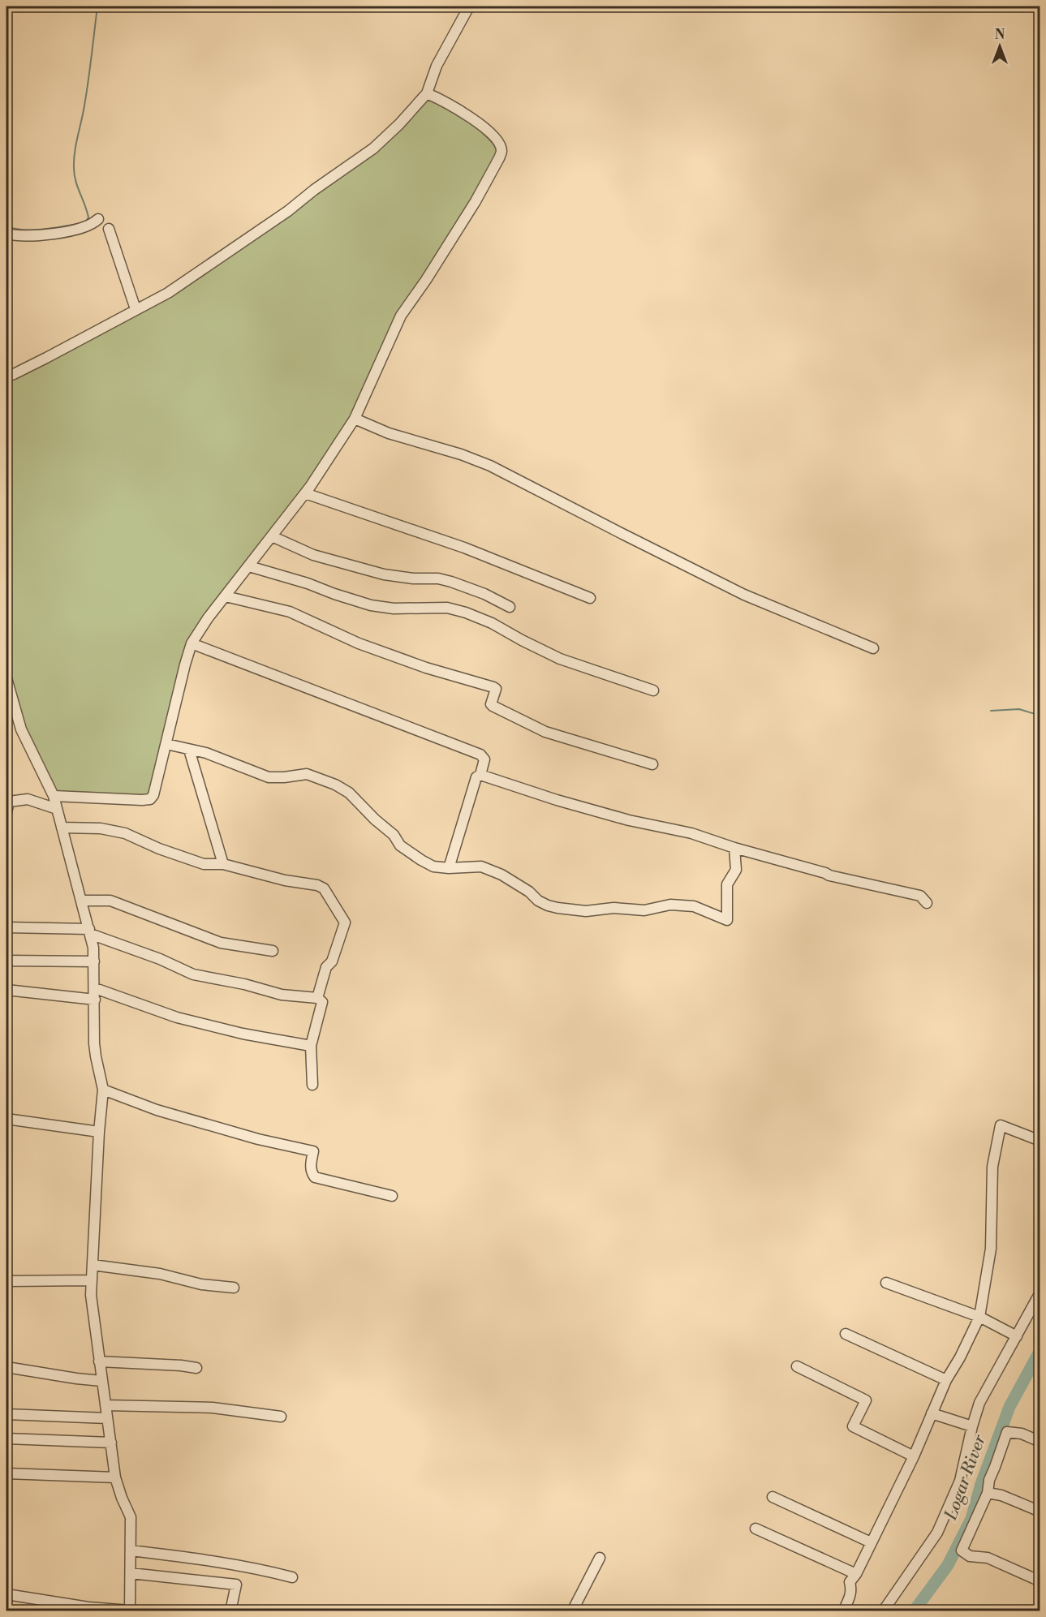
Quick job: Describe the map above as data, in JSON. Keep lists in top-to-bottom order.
{
  "water": ["Logar River"],
  "north": "top"
}
